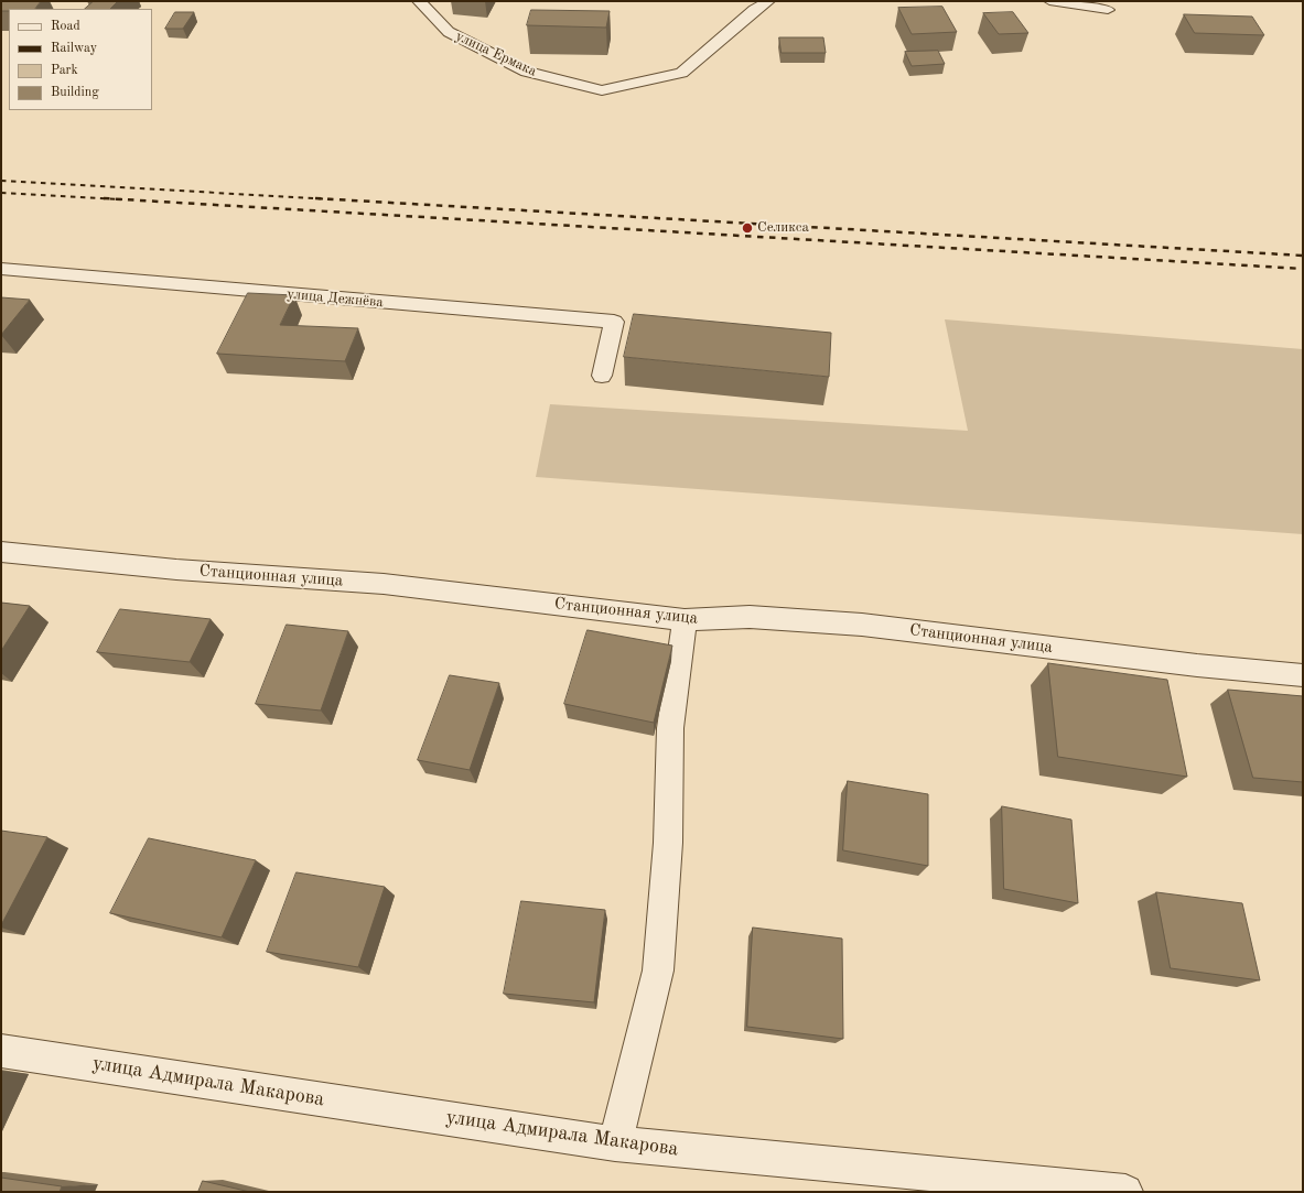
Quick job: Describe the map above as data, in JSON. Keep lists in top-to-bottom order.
{
  "streets": {
    "street": [
      "улица Ермака",
      "улица Дежнёва",
      "Станционная улица",
      "улица Адмирала Макарова"
    ]
  },
  "places": ["Селикса"],
  "legend": [
    "Road",
    "Railway",
    "Park",
    "Building"
  ]
}
